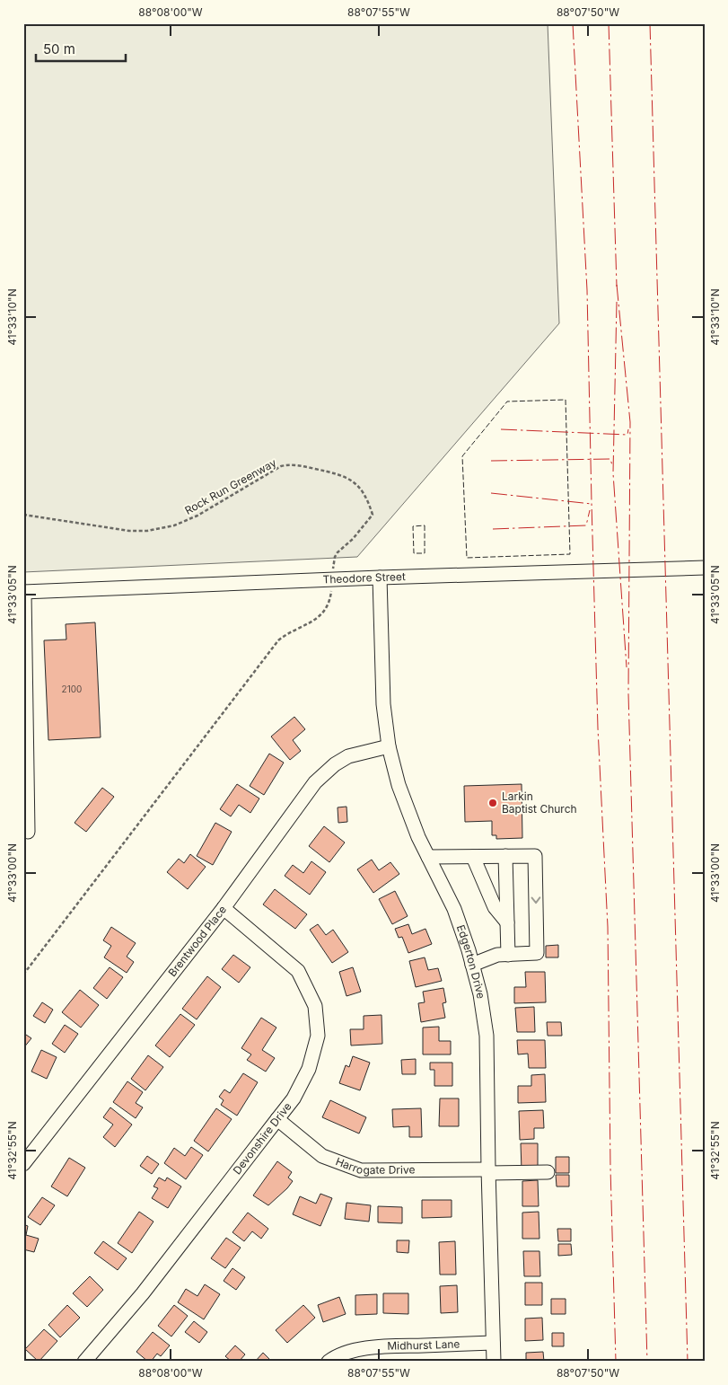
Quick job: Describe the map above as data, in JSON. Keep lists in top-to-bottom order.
{
  "streets": {
    "street": [
      "Theodore Street",
      "Brentwood Place",
      "Edgerton Drive",
      "Devonshire Drive",
      "Harrogate Drive",
      "Midhurst Lane"
    ],
    "path": ["Rock Run Greenway"]
  },
  "crossings": [
    ["Rock Run Greenway", "Theodore Street"],
    ["Theodore Street", "Edgerton Drive"],
    ["Brentwood Place", "Edgerton Drive"],
    ["Brentwood Place", "Devonshire Drive"],
    ["Edgerton Drive", "Harrogate Drive"],
    ["Edgerton Drive", "Midhurst Lane"],
    ["Devonshire Drive", "Harrogate Drive"]
  ],
  "places": ["Larkin Baptist Church"],
  "house_numbers": ["2100"],
  "scale_bar": "50 m",
  "coordinates": [
    "88°08'00\"W",
    "88°07'55\"W",
    "88°07'50\"W",
    "41°33'10\"N",
    "41°33'05\"N",
    "41°33'00\"N",
    "41°32'55\"N"
  ]
}
